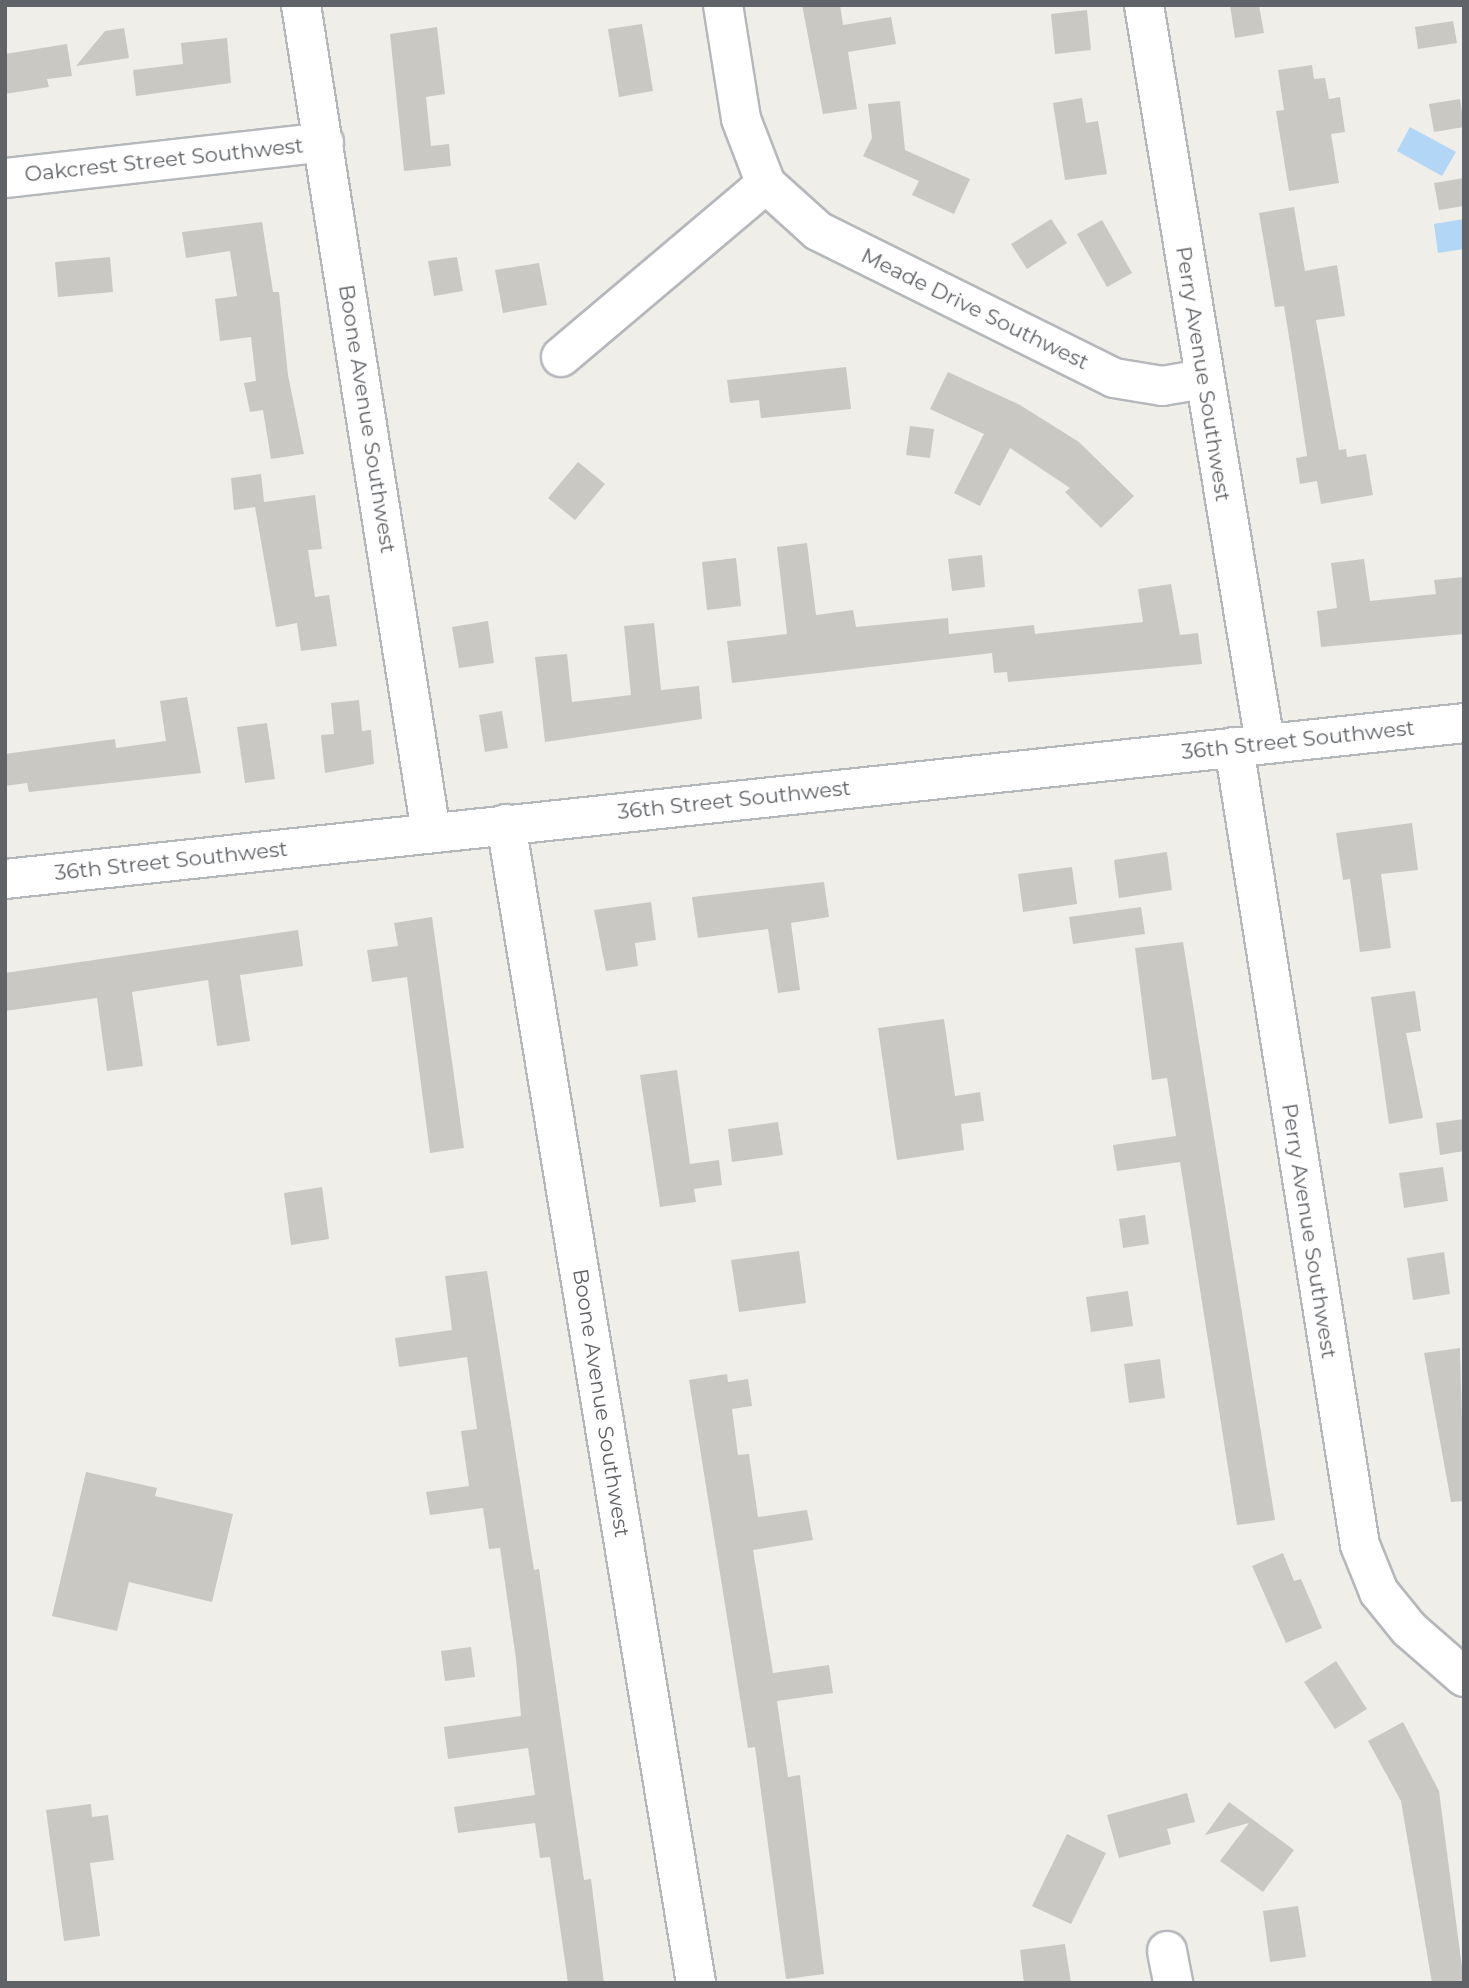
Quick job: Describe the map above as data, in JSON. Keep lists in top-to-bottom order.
{
  "streets": {
    "street": [
      "Oakcrest Street Southwest",
      "Meade Drive Southwest",
      "Perry Avenue Southwest",
      "Boone Avenue Southwest",
      "36th Street Southwest"
    ]
  },
  "crossings": [
    ["Oakcrest Street Southwest", "Boone Avenue Southwest"],
    ["Meade Drive Southwest", "Perry Avenue Southwest"],
    ["Perry Avenue Southwest", "36th Street Southwest"],
    ["Boone Avenue Southwest", "36th Street Southwest"]
  ]
}
